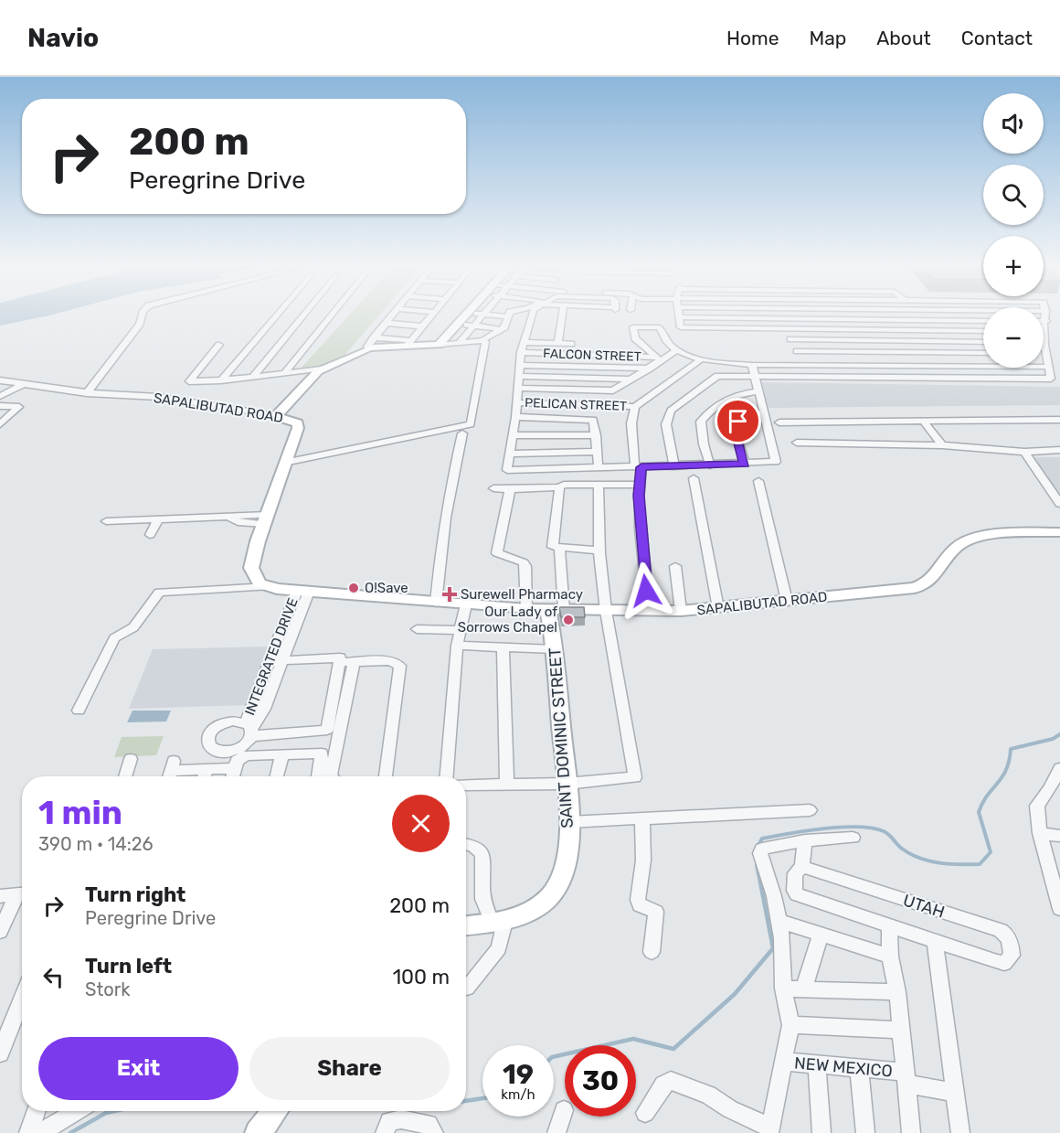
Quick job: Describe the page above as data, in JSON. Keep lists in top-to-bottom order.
{
  "streets": {
    "street": [
      "FALCON STREET",
      "PELICAN STREET",
      "SAPALIBUTAD ROAD",
      "INTEGRATED DRIVE",
      "SAINT DOMINIC STREET",
      "UTAH",
      "NEW MEXICO"
    ]
  },
  "crossings": [
    ["SAPALIBUTAD ROAD", "INTEGRATED DRIVE"],
    ["SAPALIBUTAD ROAD", "SAINT DOMINIC STREET"]
  ],
  "places": {
    "other": ["O!Save", "Our Lady of Sorrows Chapel"],
    "health": ["Surewell Pharmacy"]
  },
  "page": {
    "header": "Navio",
    "nav": [
      "Home",
      "Map",
      "About",
      "Contact"
    ],
    "map_buttons": ["+", "−"],
    "turn": ["200 m", "Peregrine Drive"],
    "heading": ["1 min", "390 m · 14:26"],
    "list": [
      {
        "name": "Turn right",
        "note": "Peregrine Drive",
        "value": "200 m"
      },
      {
        "name": "Turn left",
        "note": "Stork",
        "value": "100 m"
      }
    ],
    "buttons": ["Exit", "Share"],
    "speed": "19 km/h",
    "limit": "30"
  }
}
